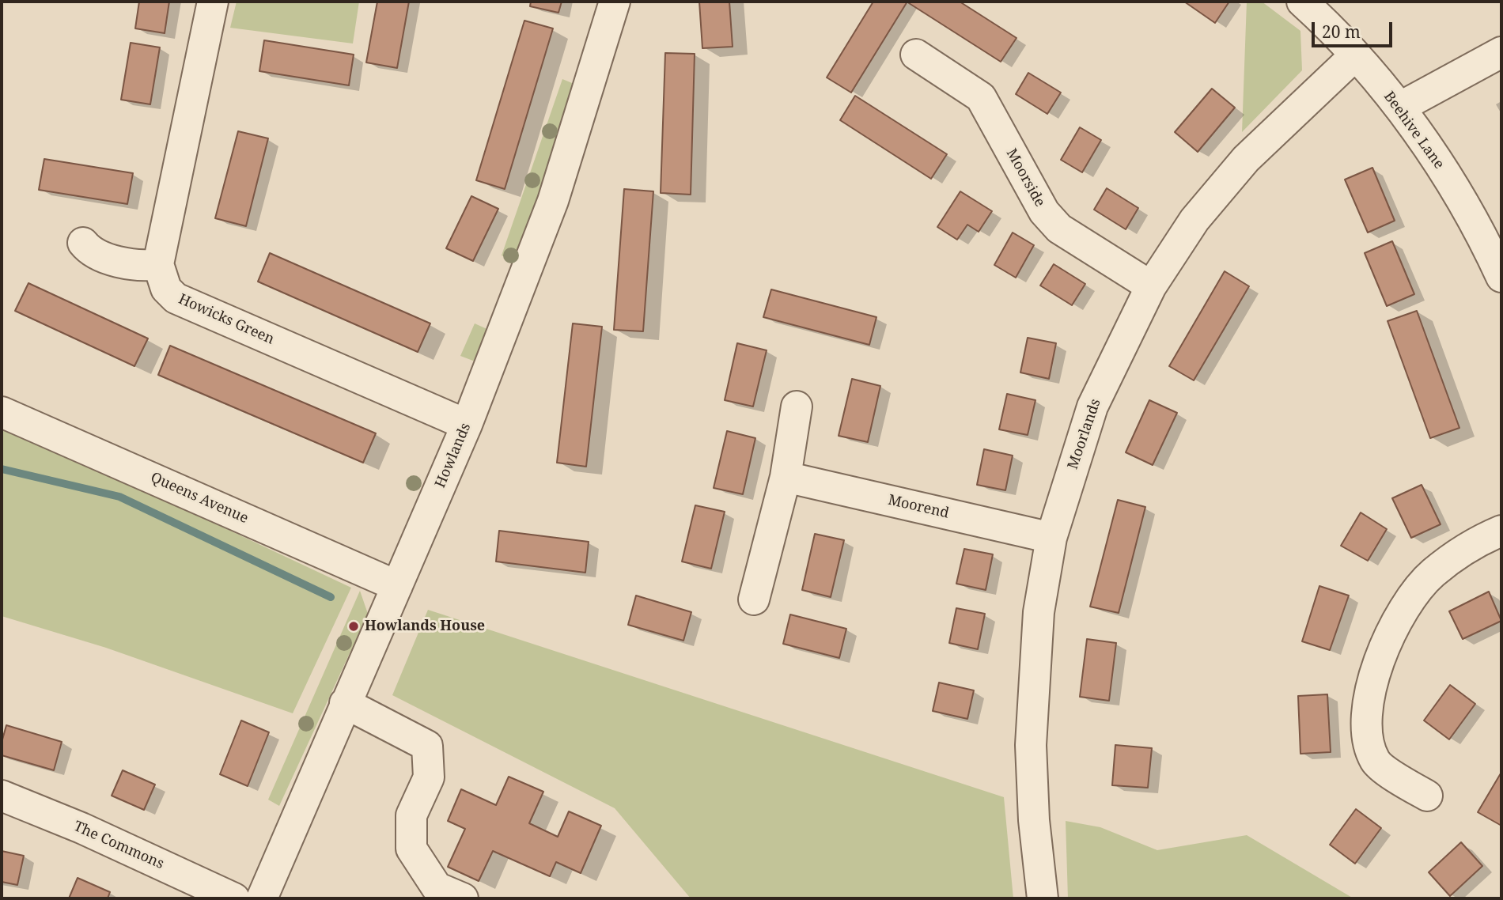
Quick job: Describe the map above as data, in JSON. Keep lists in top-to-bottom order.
{
  "streets": {
    "street": [
      "Beehive Lane",
      "Moorside",
      "Howicks Green",
      "Moorlands",
      "Howlands",
      "Queens Avenue",
      "Moorend",
      "The Commons"
    ]
  },
  "crossings": [
    ["Beehive Lane", "Moorlands"],
    ["Moorside", "Moorlands"],
    ["Howicks Green", "Howlands"],
    ["Moorlands", "Moorend"],
    ["Howlands", "Queens Avenue"]
  ],
  "places": ["Howlands House"],
  "scale_bar": "20 m"
}
